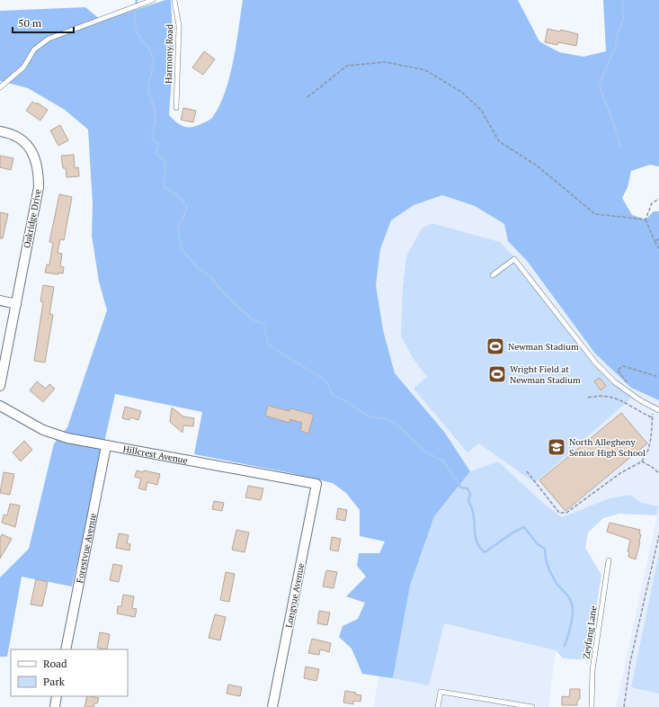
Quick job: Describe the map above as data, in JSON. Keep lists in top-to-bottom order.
{
  "streets": {
    "street": [
      "Oakridge Drive",
      "Hillcrest Avenue",
      "Forestvue Avenue",
      "Longvue Avenue"
    ],
    "lane": ["Harmony Road", "Zeyfang Lane"]
  },
  "crossings": [
    ["Hillcrest Avenue", "Forestvue Avenue"],
    ["Hillcrest Avenue", "Longvue Avenue"]
  ],
  "places": {
    "sports": ["Newman Stadium", "Wright Field at Newman Stadium"],
    "school or university": ["North Allegheny Senior High School"]
  },
  "legend": ["Road", "Park"],
  "scale_bar": "50 m"
}
